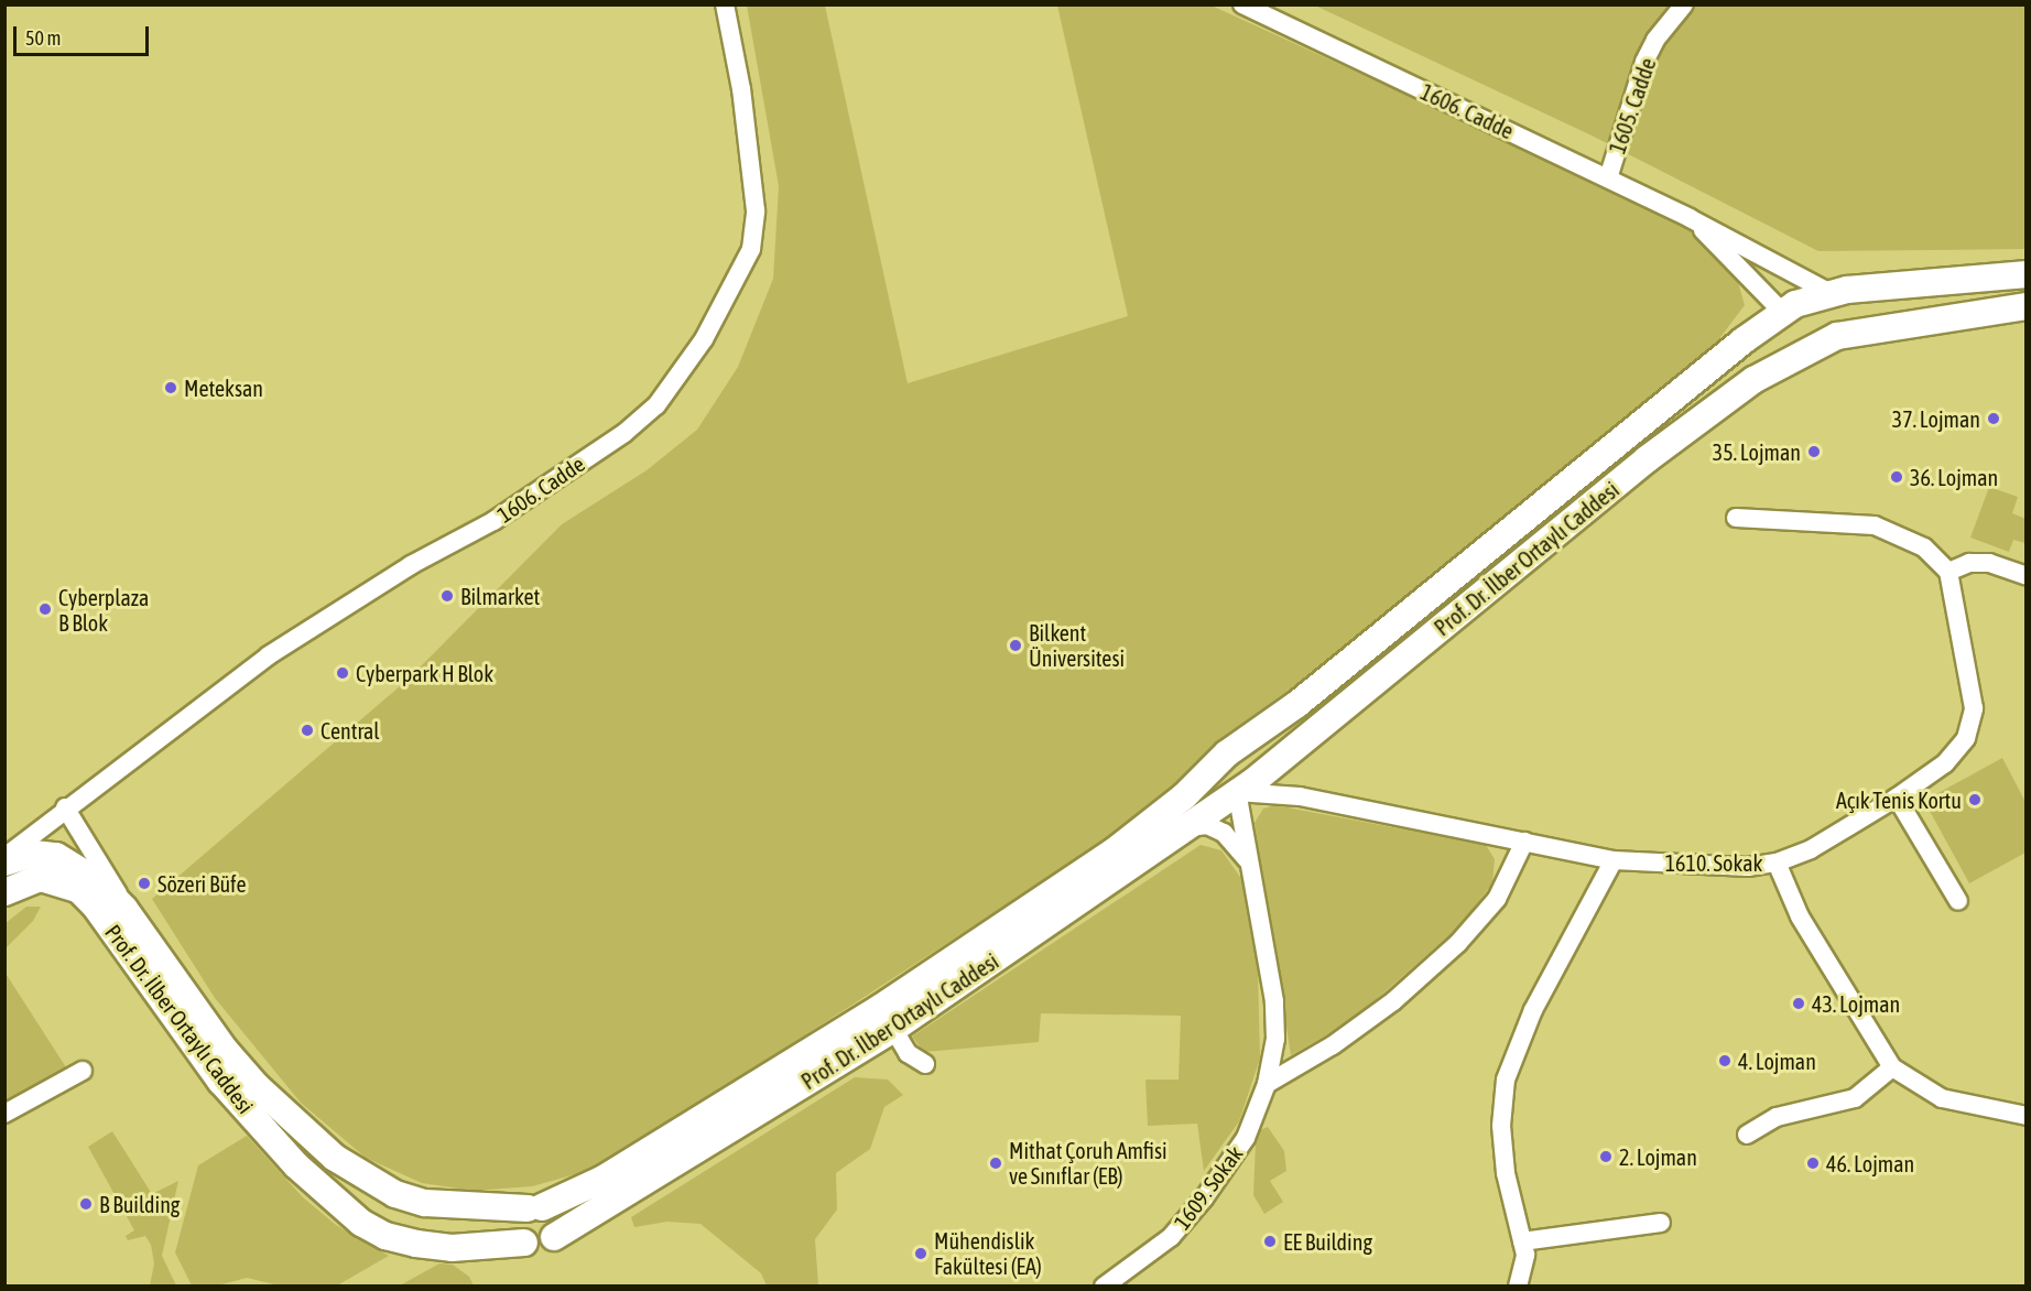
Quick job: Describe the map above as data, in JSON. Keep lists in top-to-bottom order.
{
  "streets": {
    "street": [
      "1605. Cadde",
      "1606. Cadde",
      "Prof. Dr. İlber Ortaylı Caddesi",
      "1610. Sokak",
      "1609. Sokak"
    ]
  },
  "crossings": [
    ["1605. Cadde", "1606. Cadde"],
    ["1606. Cadde", "Prof. Dr. İlber Ortaylı Caddesi"],
    ["Prof. Dr. İlber Ortaylı Caddesi", "1610. Sokak"],
    ["Prof. Dr. İlber Ortaylı Caddesi", "1609. Sokak"],
    ["1610. Sokak", "1609. Sokak"]
  ],
  "places": [
    "Meteksan",
    "37. Lojman",
    "35. Lojman",
    "36. Lojman",
    "Bilmarket",
    "Cyberplaza B Blok",
    "Bilkent Üniversitesi",
    "Cyberpark H Blok",
    "Central",
    "Açık Tenis Kortu",
    "Sözeri Büfe",
    "43. Lojman",
    "4. Lojman",
    "2. Lojman",
    "Mithat Çoruh Amfisi ve Sınıflar (EB)",
    "46. Lojman",
    "B Building",
    "EE Building",
    "Mühendislik Fakültesi (EA)"
  ],
  "scale_bar": "50 m"
}
